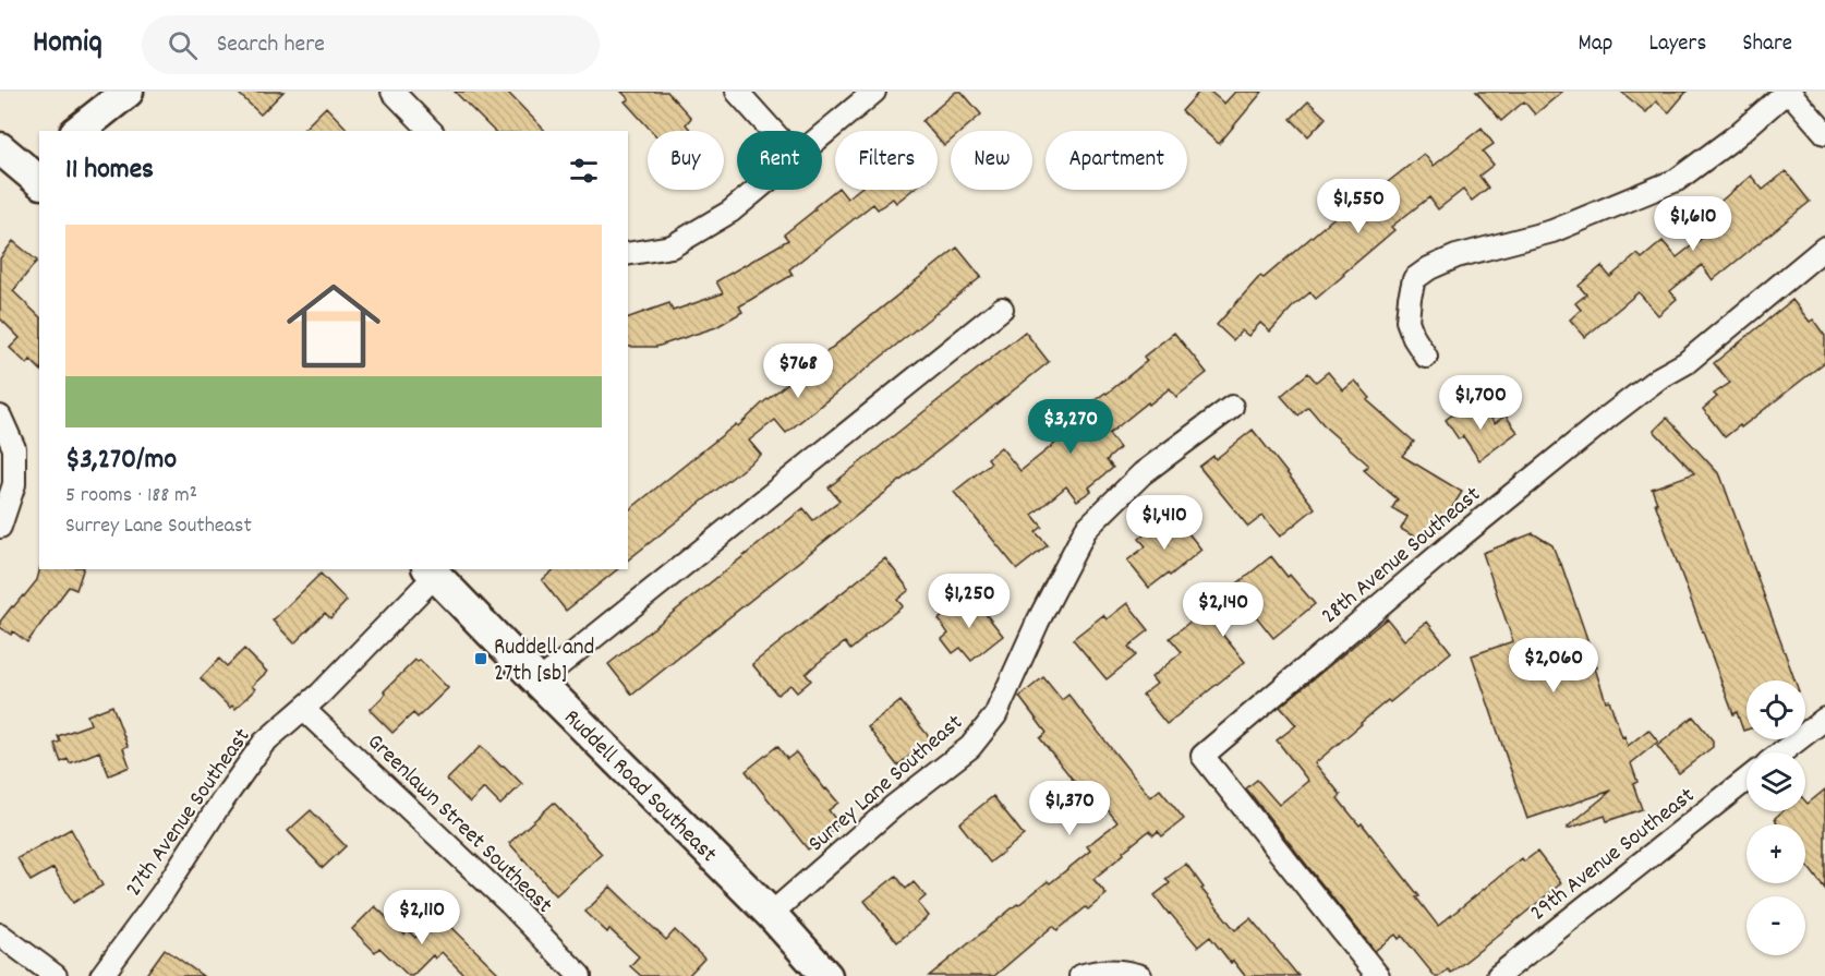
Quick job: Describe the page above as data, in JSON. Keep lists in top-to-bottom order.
{
  "streets": {
    "main road": ["Ruddell Road Southeast"],
    "street": [
      "28th Avenue Southeast",
      "Surrey Lane Southeast",
      "27th Avenue Southeast",
      "Greenlawn Street Southeast",
      "29th Avenue Southeast"
    ]
  },
  "crossings": [
    ["Surrey Lane Southeast", "Ruddell Road Southeast"],
    ["Ruddell Road Southeast", "27th Avenue Southeast"],
    ["27th Avenue Southeast", "Greenlawn Street Southeast"]
  ],
  "places": {
    "transit": ["Ruddell and 27th [sb]"]
  },
  "page": {
    "header": "Homiq",
    "search": "Search here",
    "nav": ["Map", "Layers", "Share"],
    "chip": [
      "Buy",
      "Rent",
      "Filters",
      "New",
      "Apartment"
    ],
    "heading": "11 homes",
    "price": [
      "$1,550",
      "$1,610",
      "$768",
      "$1,700",
      "$3,270",
      "$1,410",
      "$1,250",
      "$2,140",
      "$2,060",
      "$1,370",
      "$2,110"
    ],
    "list": [
      {
        "name": "$3,270/mo",
        "note": "5 rooms · 188 m² · Surrey Lane Southeast"
      }
    ],
    "map_buttons": ["+", "−"]
  }
}
